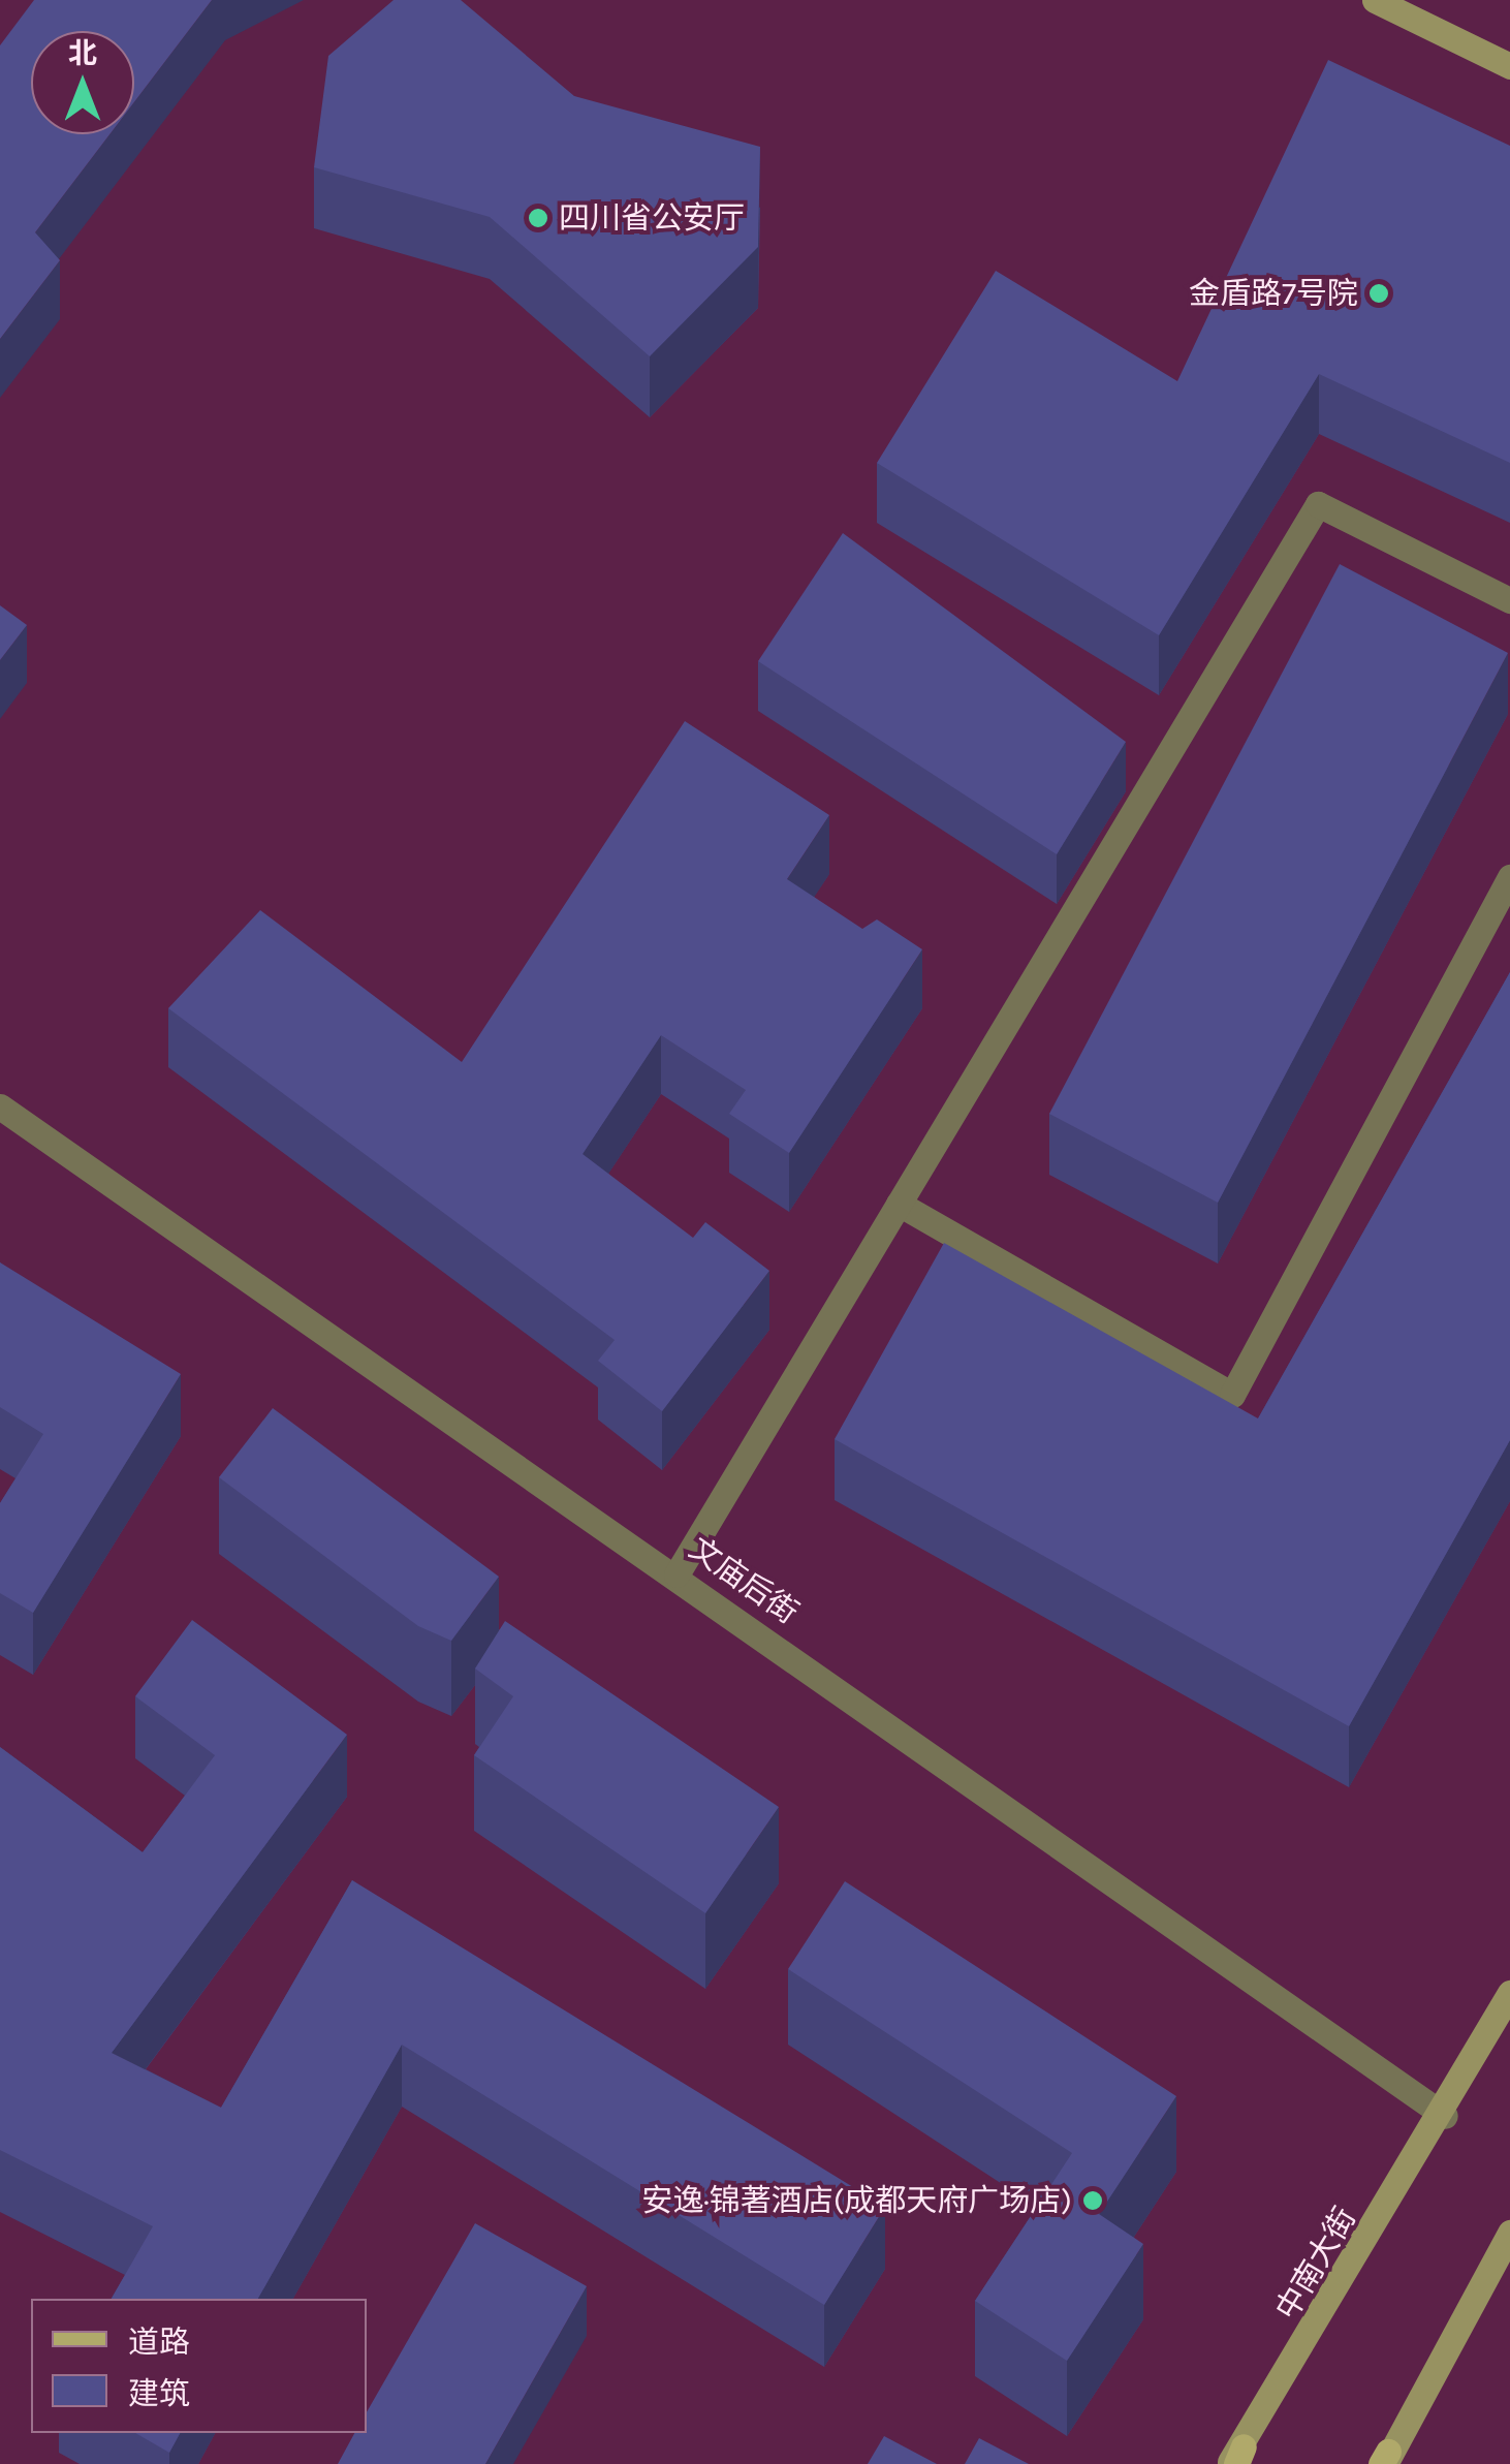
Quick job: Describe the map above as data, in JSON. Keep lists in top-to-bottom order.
{
  "streets": {
    "main road": ["中南大街"],
    "street": ["文庙后街"]
  },
  "crossings": [
    ["文庙后街", "中南大街"]
  ],
  "places": ["四川省公安厅", "金盾路7号院", "安逸·锦著酒店(成都天府广场店)"],
  "legend": ["道路", "建筑"],
  "north": "top"
}
